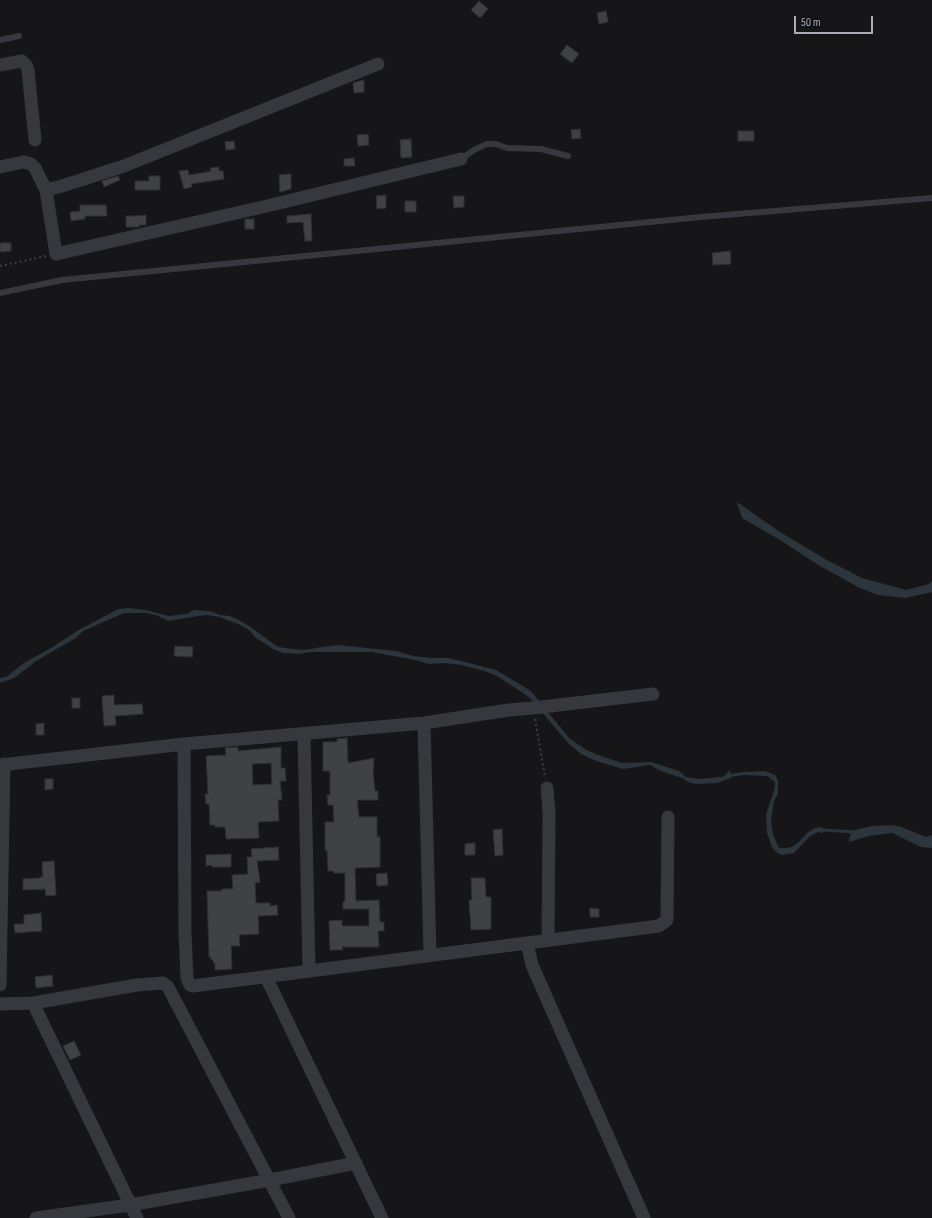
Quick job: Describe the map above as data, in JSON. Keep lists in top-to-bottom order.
{
  "scale_bar": "50 m"
}
